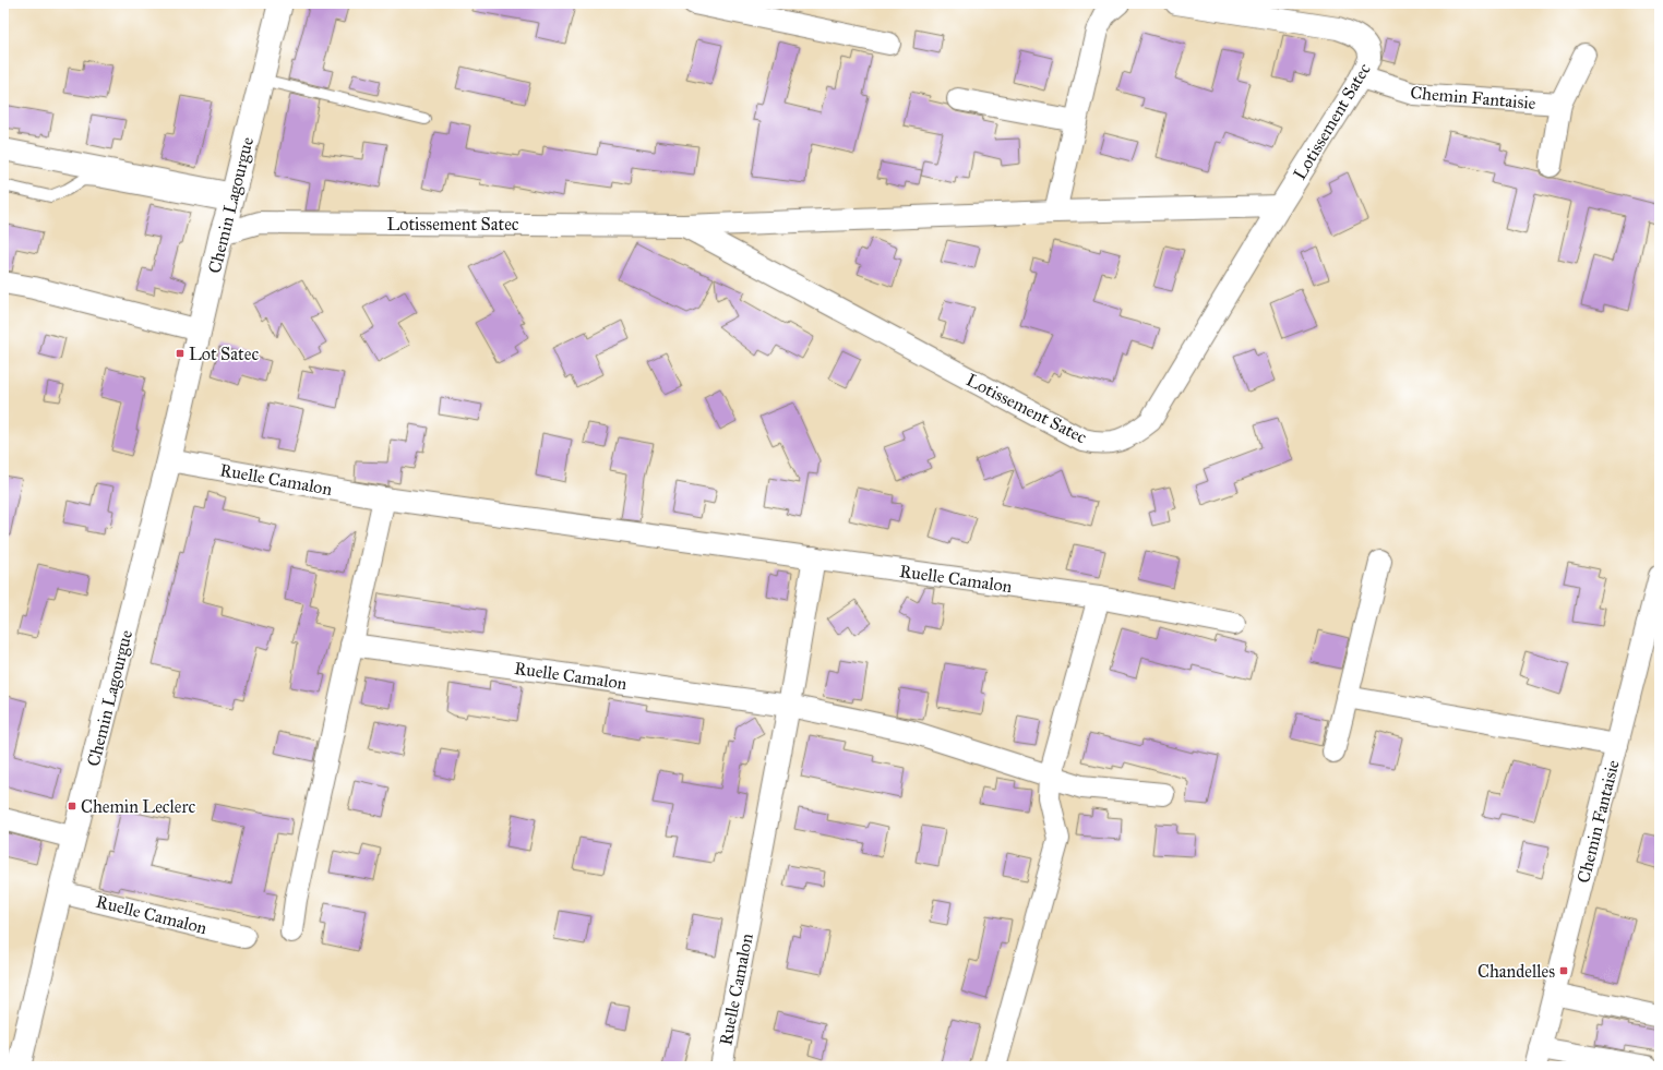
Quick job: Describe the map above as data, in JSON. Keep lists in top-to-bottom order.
{
  "streets": {
    "street": [
      "Chemin Fantaisie",
      "Lotissement Satec",
      "Chemin Lagourgue",
      "Ruelle Camalon"
    ]
  },
  "crossings": [
    ["Chemin Fantaisie", "Lotissement Satec"],
    ["Lotissement Satec", "Chemin Lagourgue"],
    ["Chemin Lagourgue", "Ruelle Camalon"]
  ],
  "places": {
    "transit": ["Lot Satec", "Chemin Leclerc", "Chandelles"]
  }
}
